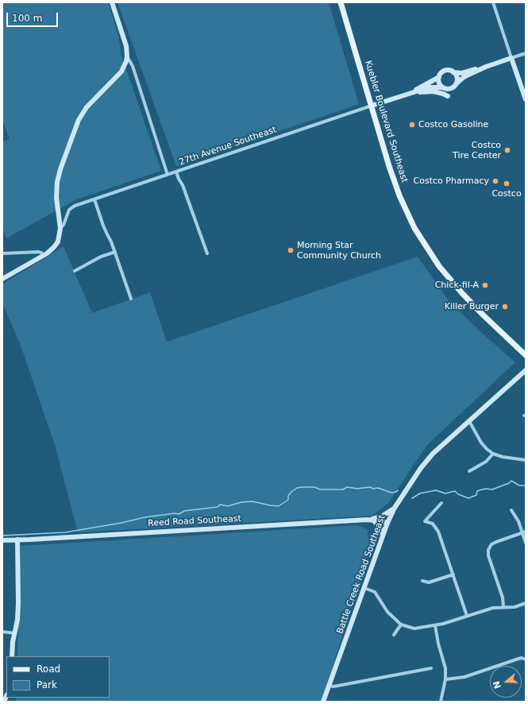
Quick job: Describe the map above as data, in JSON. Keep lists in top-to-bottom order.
{
  "streets": {
    "main road": ["Kuebler Boulevard Southeast"],
    "street": ["27th Avenue Southeast", "Reed Road Southeast", "Battle Creek Road Southeast"]
  },
  "crossings": [
    ["Kuebler Boulevard Southeast", "27th Avenue Southeast"],
    ["Reed Road Southeast", "Battle Creek Road Southeast"]
  ],
  "places": [
    "Costco Gasoline",
    "Costco Tire Center",
    "Costco Pharmacy",
    "Costco",
    "Morning Star Community Church",
    "Chick-fil-A",
    "Killer Burger"
  ],
  "legend": ["Road", "Park"],
  "scale_bar": "100 m",
  "north": "left"
}
